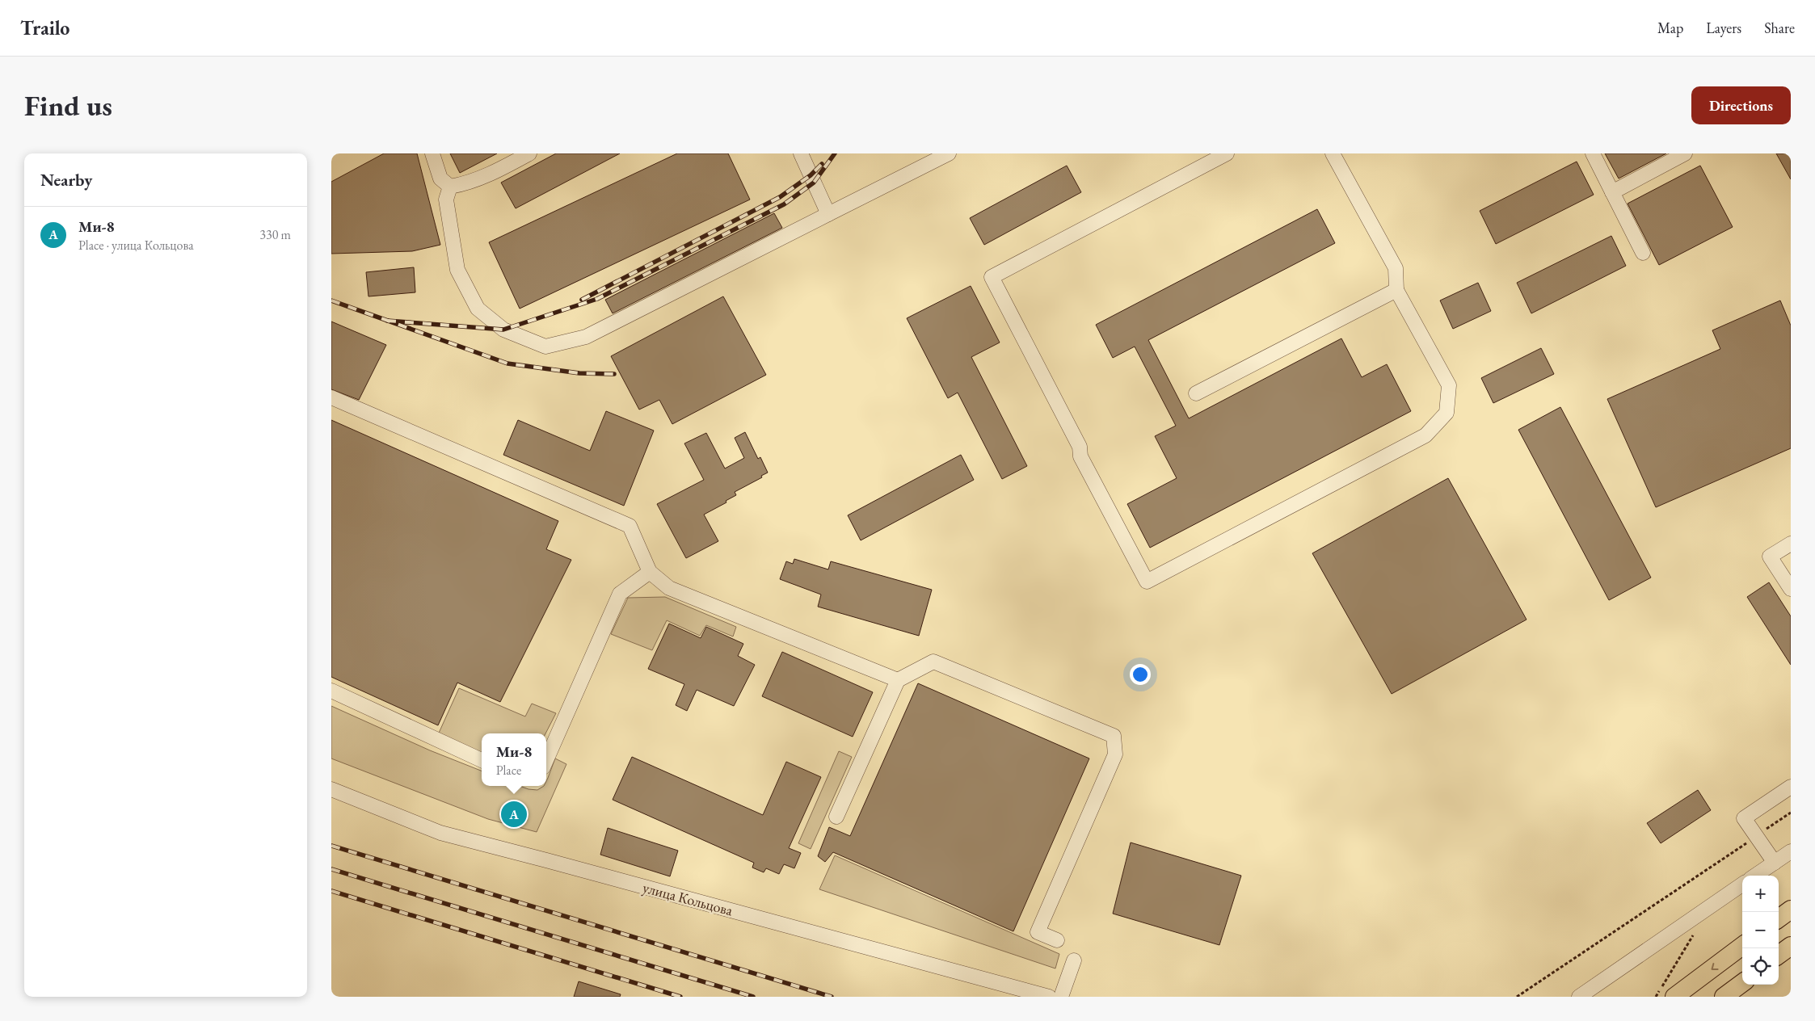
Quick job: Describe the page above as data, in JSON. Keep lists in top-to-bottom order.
{
  "streets": {
    "street": ["улица Кольцова"]
  },
  "page": {
    "header": "Trailo",
    "nav": ["Map", "Layers", "Share"],
    "buttons": "Directions",
    "title": "Find us",
    "heading": "Nearby",
    "list": [
      {
        "mark": "A",
        "name": "Ми-8",
        "note": "Place · улица Кольцова",
        "value": "330 m"
      }
    ],
    "popup": ["Ми-8", "Place"],
    "pins": "A",
    "map_buttons": ["+", "−"]
  }
}
